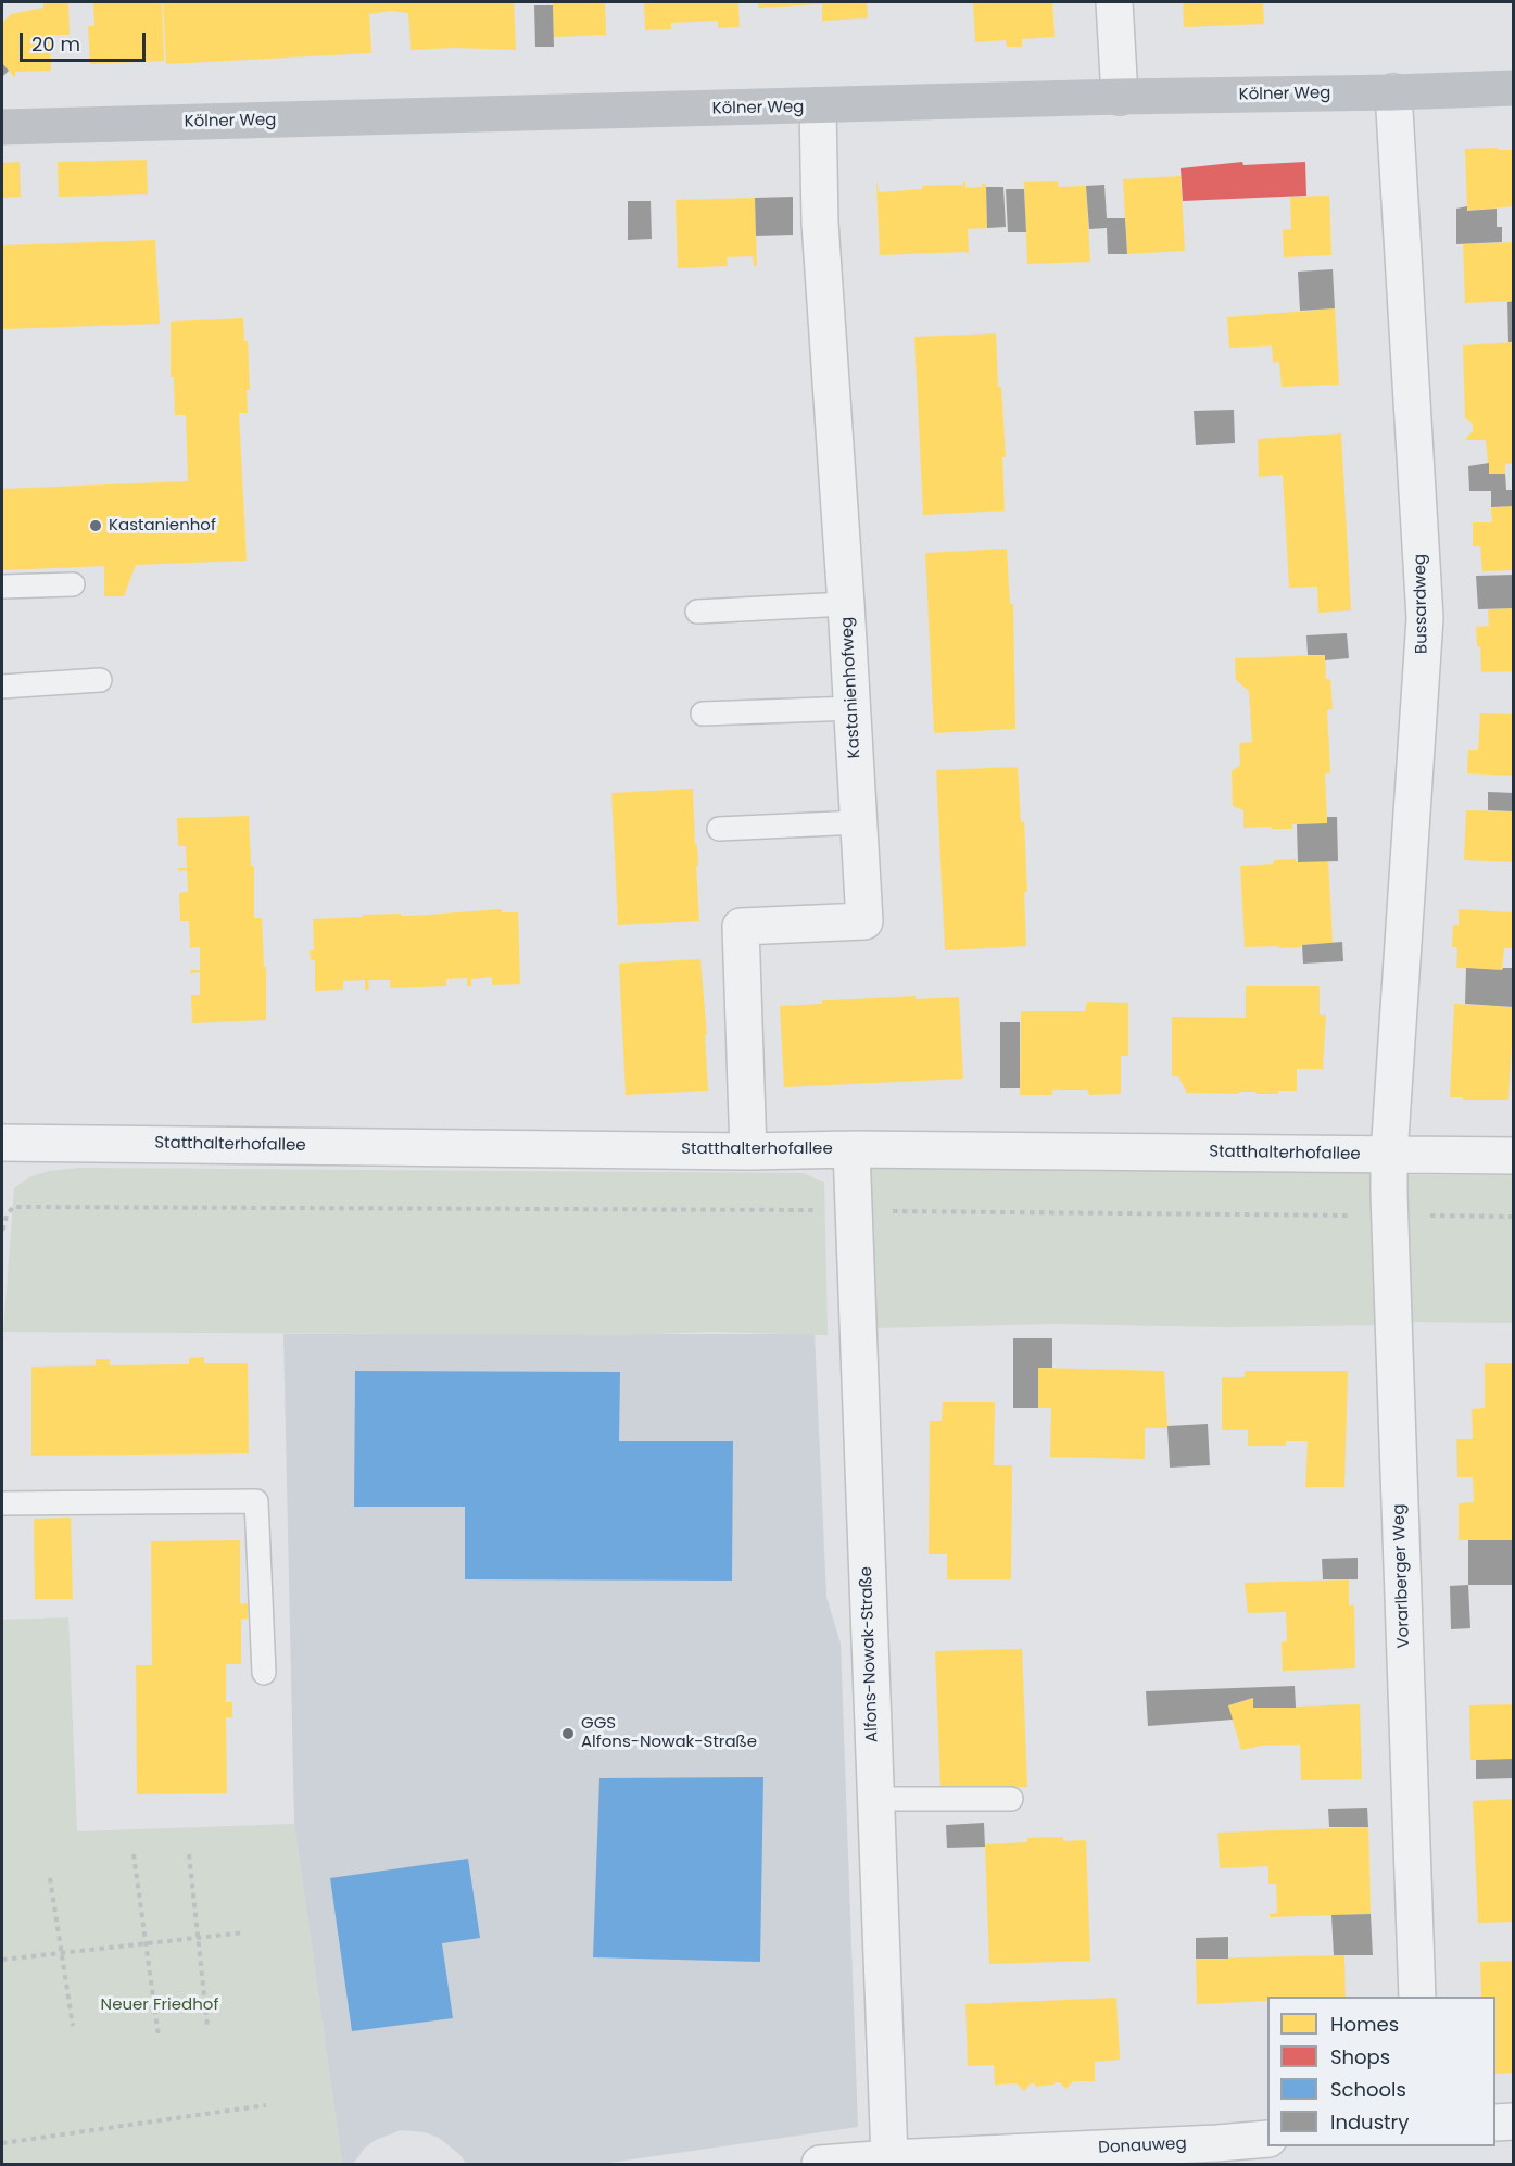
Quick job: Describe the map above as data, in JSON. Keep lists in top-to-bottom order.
{
  "streets": {
    "street": [
      "Kölner Weg",
      "Bussardweg",
      "Kastanienhofweg",
      "Statthalterhofallee",
      "Vorarlberger Weg",
      "Alfons-Nowak-Straße",
      "Donauweg"
    ]
  },
  "crossings": [
    ["Kölner Weg", "Bussardweg"],
    ["Kölner Weg", "Kastanienhofweg"],
    ["Bussardweg", "Statthalterhofallee"],
    ["Bussardweg", "Vorarlberger Weg"],
    ["Kastanienhofweg", "Statthalterhofallee"],
    ["Statthalterhofallee", "Vorarlberger Weg"],
    ["Statthalterhofallee", "Alfons-Nowak-Straße"],
    ["Alfons-Nowak-Straße", "Donauweg"]
  ],
  "parks": ["Neuer Friedhof"],
  "places": ["Kastanienhof", "GGS Alfons-Nowak-Straße"],
  "legend": [
    "Homes",
    "Shops",
    "Schools",
    "Industry"
  ],
  "scale_bar": "20 m"
}
